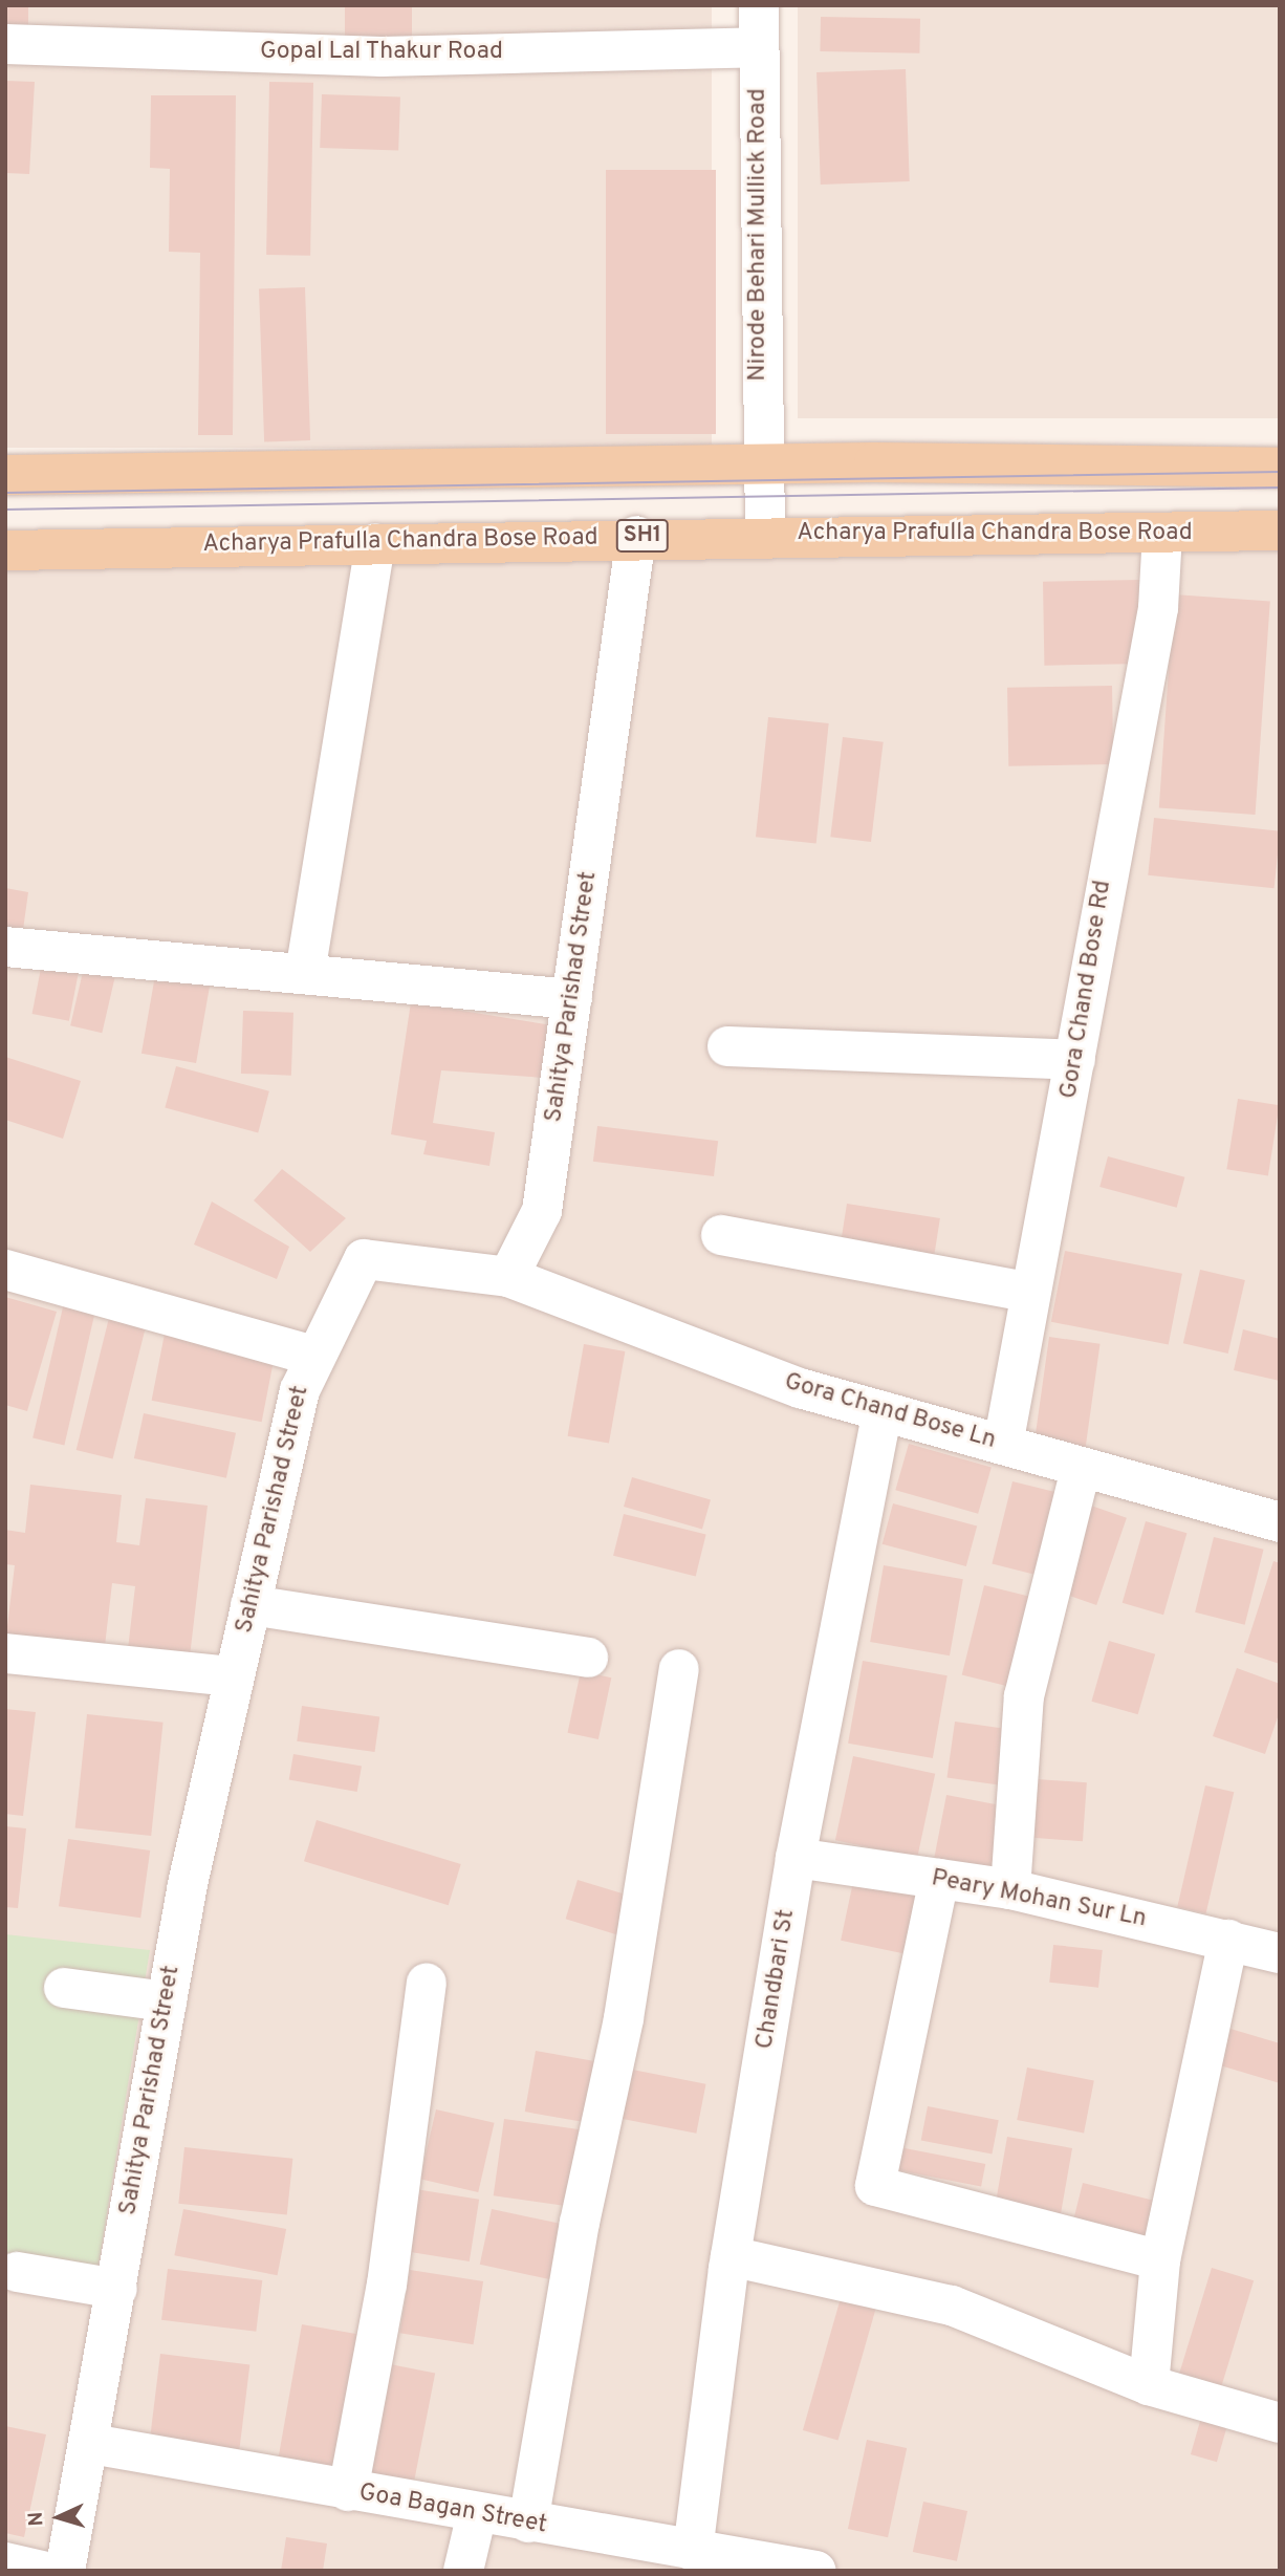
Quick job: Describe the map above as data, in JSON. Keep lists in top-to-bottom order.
{
  "streets": {
    "main road": ["Acharya Prafulla Chandra Bose Road", "SH1"],
    "street": [
      "Gopal Lal Thakur Road",
      "Nirode Behari Mullick Road",
      "Gora Chand Bose Rd",
      "Sahitya Parishad Street",
      "Gora Chand Bose Ln",
      "Peary Mohan Sur Ln",
      "Chandbari St",
      "Goa Bagan Street"
    ]
  },
  "crossings": [
    ["Gopal Lal Thakur Road", "Nirode Behari Mullick Road"],
    ["Nirode Behari Mullick Road", "Acharya Prafulla Chandra Bose Road"],
    ["Acharya Prafulla Chandra Bose Road", "Gora Chand Bose Rd"],
    ["Acharya Prafulla Chandra Bose Road", "Sahitya Parishad Street"],
    ["Gora Chand Bose Rd", "Gora Chand Bose Ln"],
    ["Sahitya Parishad Street", "Gora Chand Bose Ln"],
    ["Sahitya Parishad Street", "Goa Bagan Street"],
    ["Gora Chand Bose Ln", "Chandbari St"],
    ["Peary Mohan Sur Ln", "Chandbari St"],
    ["Chandbari St", "Goa Bagan Street"]
  ],
  "north": "left"
}
